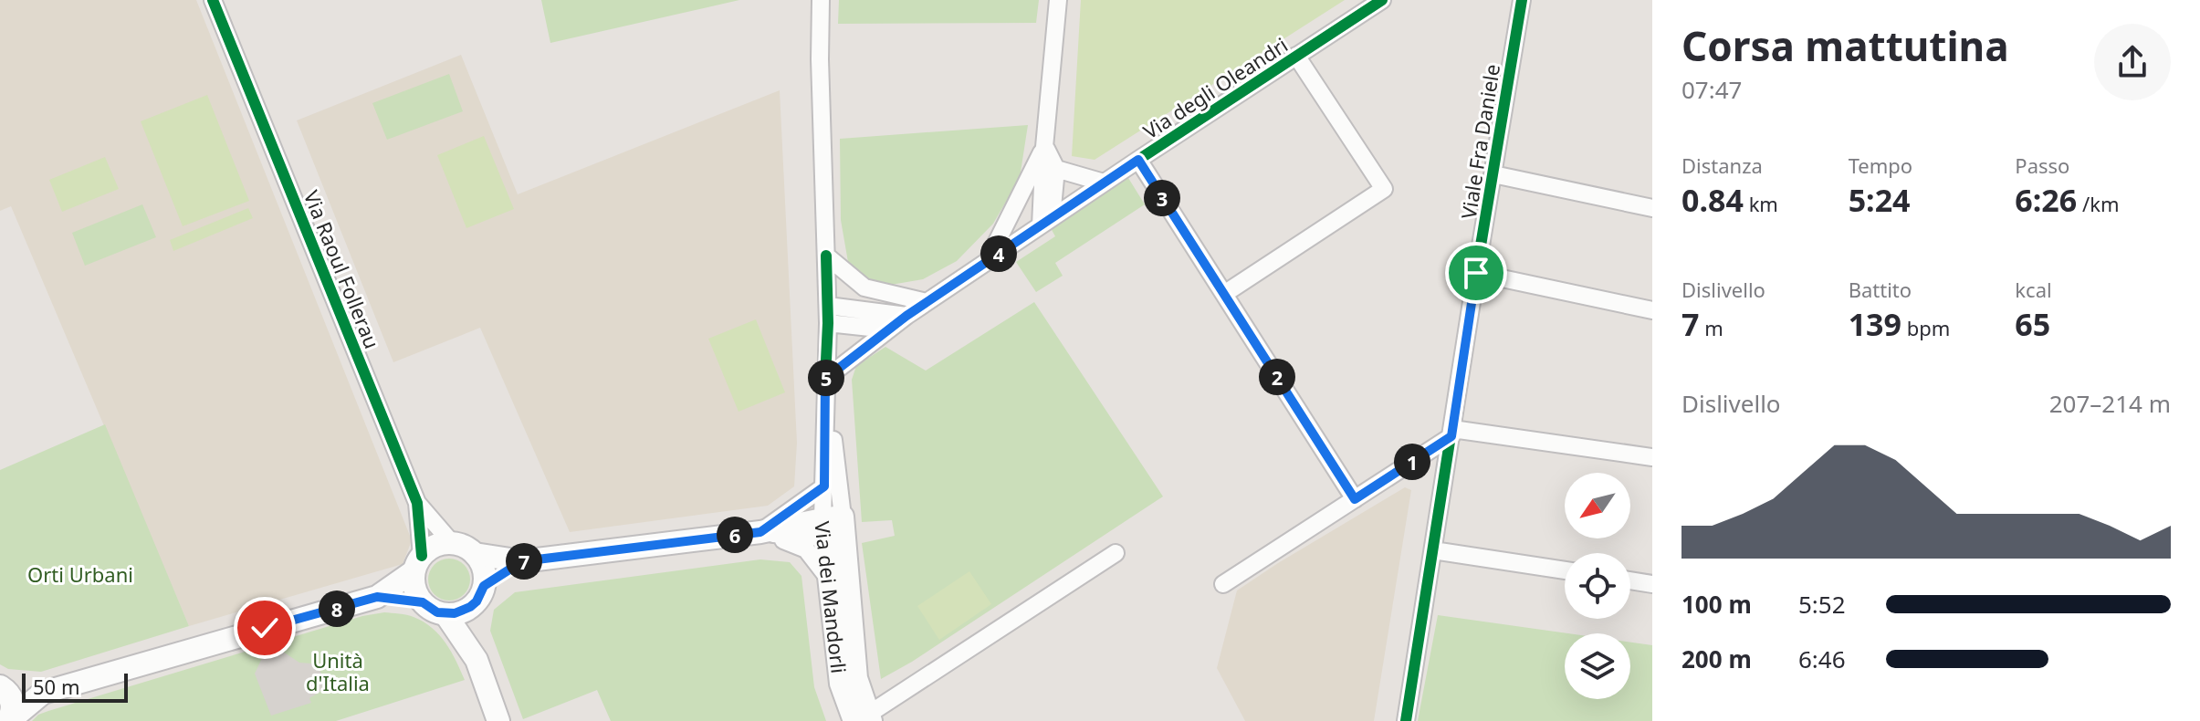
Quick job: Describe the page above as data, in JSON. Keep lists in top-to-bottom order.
{
  "streets": {
    "street": [
      "Via degli Oleandri",
      "Viale Fra Daniele",
      "Via Raoul Follerau",
      "Via dei Mandorli"
    ]
  },
  "crossings": [
    ["Via degli Oleandri", "Via dei Mandorli"]
  ],
  "parks": ["Orti Urbani", "Unità d'Italia"],
  "scale_bar": "50 m",
  "north": "bottom left",
  "page": {
    "heading": ["Corsa mattutina", "07:47"],
    "stats": [
      ["Distanza", "0.84 km"],
      ["Tempo", "5:24"],
      ["Passo", "6:26 /km"],
      ["Dislivello", "7 m"],
      ["Battito", "139 bpm"],
      ["kcal", "65"]
    ],
    "pins": [
      "3",
      "4",
      "2",
      "5",
      "1",
      "6",
      "7",
      "8"
    ],
    "chart": ["Dislivello", "207–214 m"],
    "list": [
      {
        "name": "100 m",
        "note": "5:52"
      },
      {
        "name": "200 m",
        "note": "6:46"
      }
    ],
    "scale": "50 m"
  }
}
